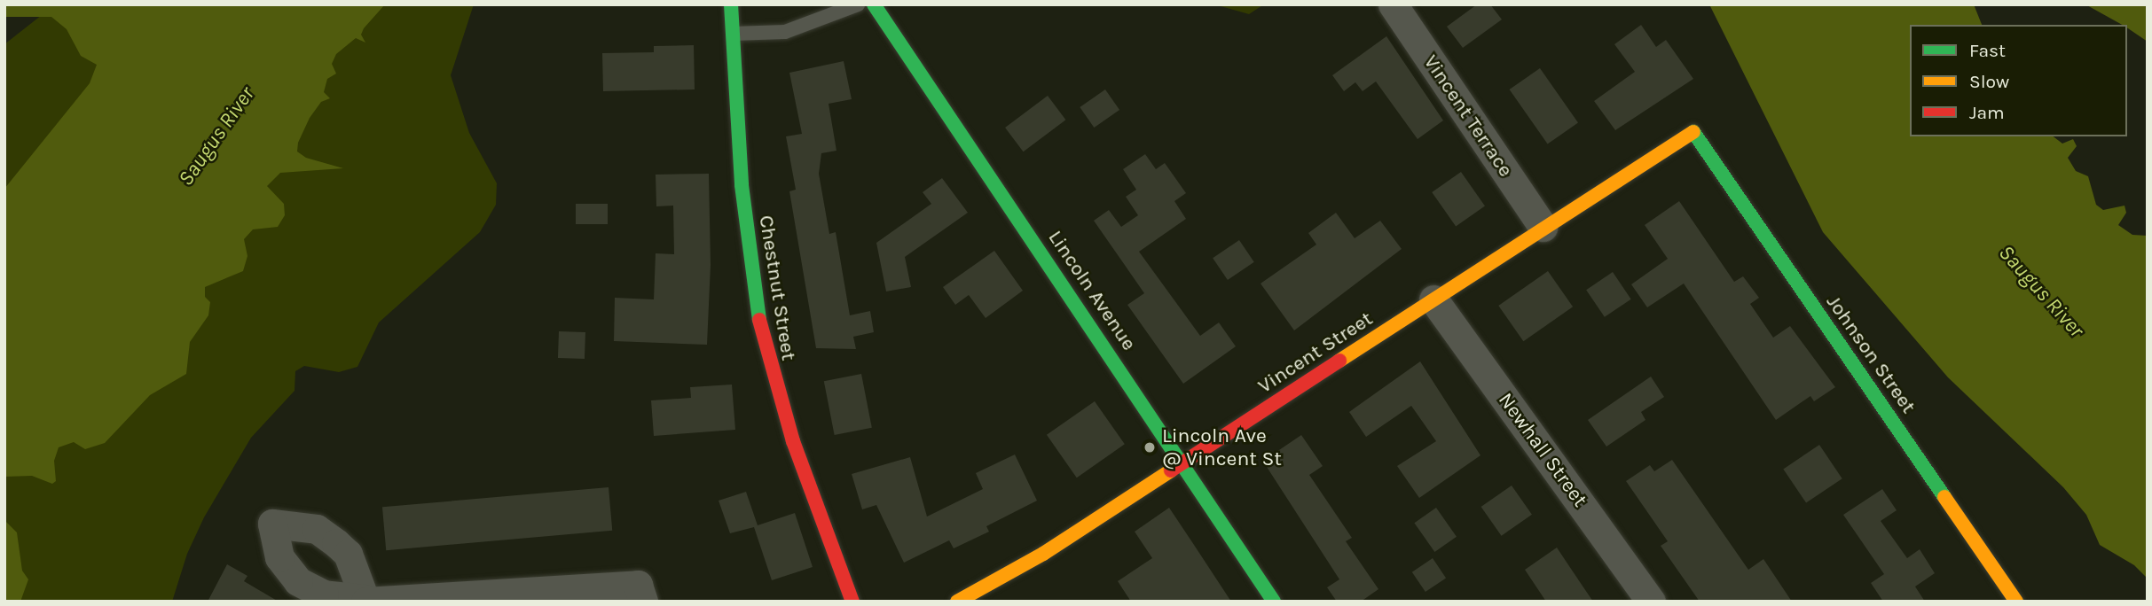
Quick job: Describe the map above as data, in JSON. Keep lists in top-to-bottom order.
{
  "streets": {
    "street": [
      "Vincent Terrace",
      "Chestnut Street",
      "Lincoln Avenue",
      "Vincent Street",
      "Johnson Street",
      "Newhall Street"
    ]
  },
  "crossings": [
    ["Vincent Terrace", "Vincent Street"],
    ["Lincoln Avenue", "Vincent Street"],
    ["Vincent Street", "Johnson Street"],
    ["Vincent Street", "Newhall Street"]
  ],
  "water": ["Saugus River"],
  "places": ["Lincoln Ave @ Vincent St"],
  "legend": ["Fast", "Slow", "Jam"]
}
